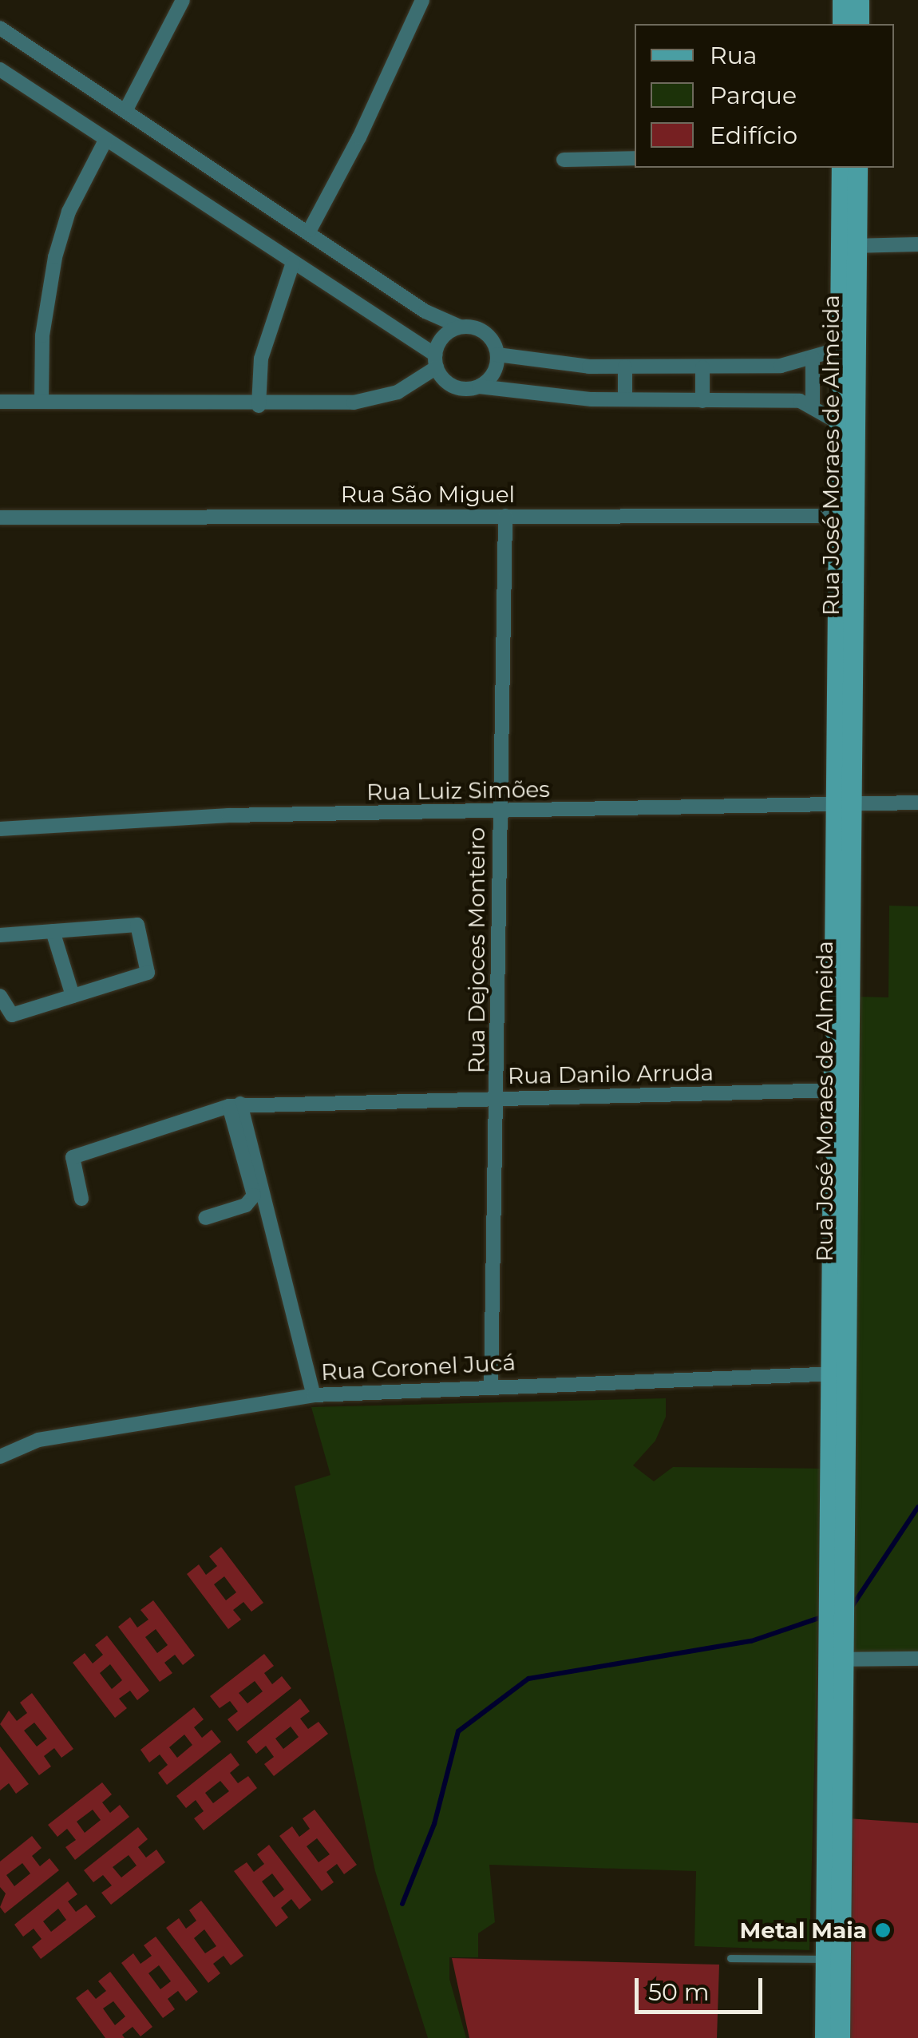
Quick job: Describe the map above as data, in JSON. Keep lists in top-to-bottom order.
{
  "streets": {
    "street": [
      "Rua José Moraes de Almeida",
      "Rua São Miguel",
      "Rua Luiz Simões",
      "Rua Dejoces Monteiro",
      "Rua Danilo Arruda",
      "Rua Coronel Jucá"
    ]
  },
  "crossings": [
    ["Rua José Moraes de Almeida", "Rua São Miguel"],
    ["Rua José Moraes de Almeida", "Rua Luiz Simões"],
    ["Rua José Moraes de Almeida", "Rua Danilo Arruda"],
    ["Rua José Moraes de Almeida", "Rua Coronel Jucá"],
    ["Rua São Miguel", "Rua Dejoces Monteiro"],
    ["Rua Luiz Simões", "Rua Dejoces Monteiro"],
    ["Rua Dejoces Monteiro", "Rua Danilo Arruda"],
    ["Rua Dejoces Monteiro", "Rua Coronel Jucá"]
  ],
  "places": ["Metal Maia"],
  "legend": ["Rua", "Parque", "Edifício"],
  "scale_bar": "50 m"
}
